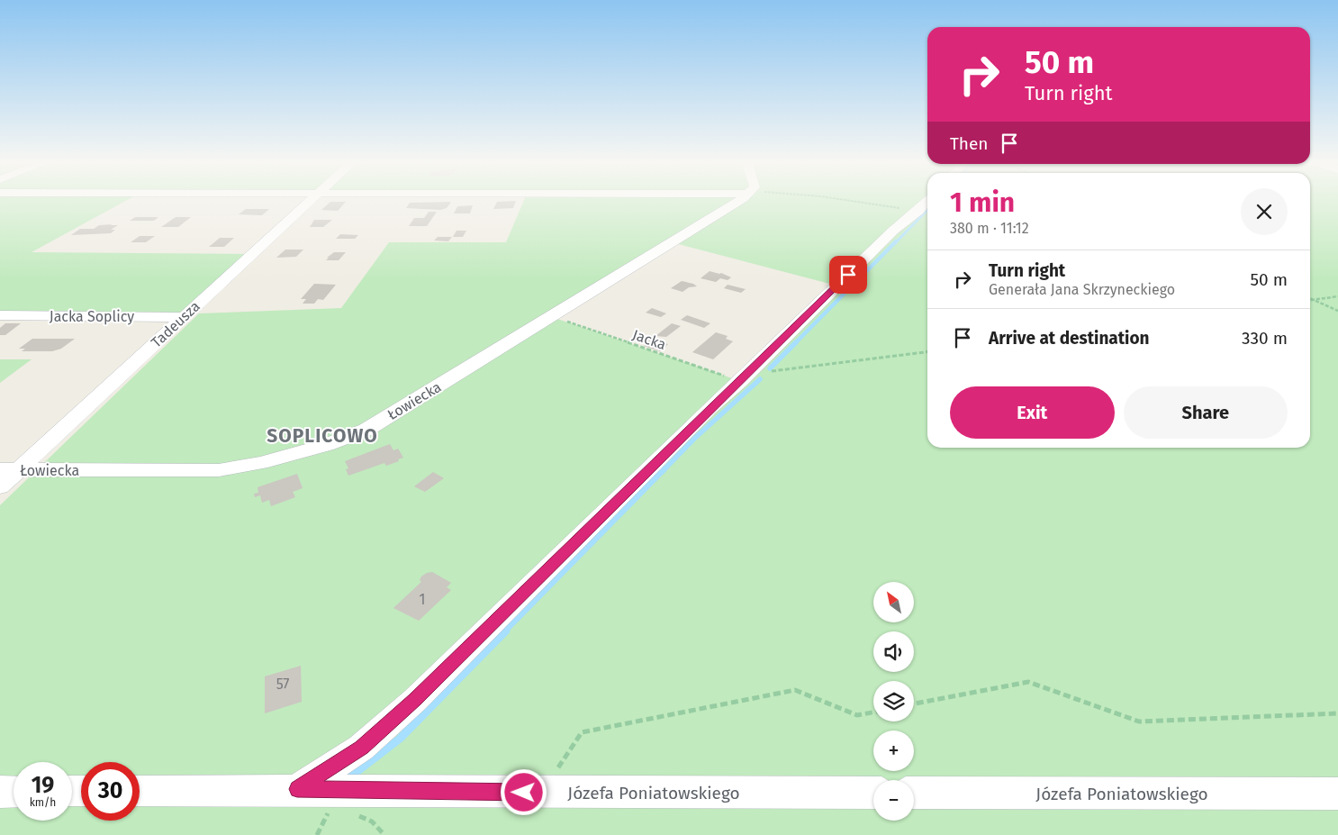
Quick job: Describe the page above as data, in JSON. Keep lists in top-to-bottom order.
{
  "streets": {
    "street": [
      "Jacka Soplicy",
      "Tadeusza",
      "Łowiecka",
      "Józefa Poniatowskiego"
    ],
    "path": ["Jacka"]
  },
  "crossings": [
    ["Jacka Soplicy", "Tadeusza"],
    ["Tadeusza", "Łowiecka"],
    ["Jacka", "Łowiecka"]
  ],
  "districts": ["SOPLICOWO"],
  "house_numbers": ["1", "57"],
  "north": "top left",
  "page": {
    "turn": ["50 m", "Turn right"],
    "then": "Then",
    "heading": ["1 min", "380 m · 11:12"],
    "list": [
      {
        "name": "Turn right",
        "note": "Generała Jana Skrzyneckiego",
        "value": "50 m"
      },
      {
        "name": "Arrive at destination",
        "value": "330 m"
      }
    ],
    "buttons": ["Exit", "Share"],
    "map_buttons": ["+", "−"],
    "speed": "19 km/h",
    "limit": "30"
  }
}
